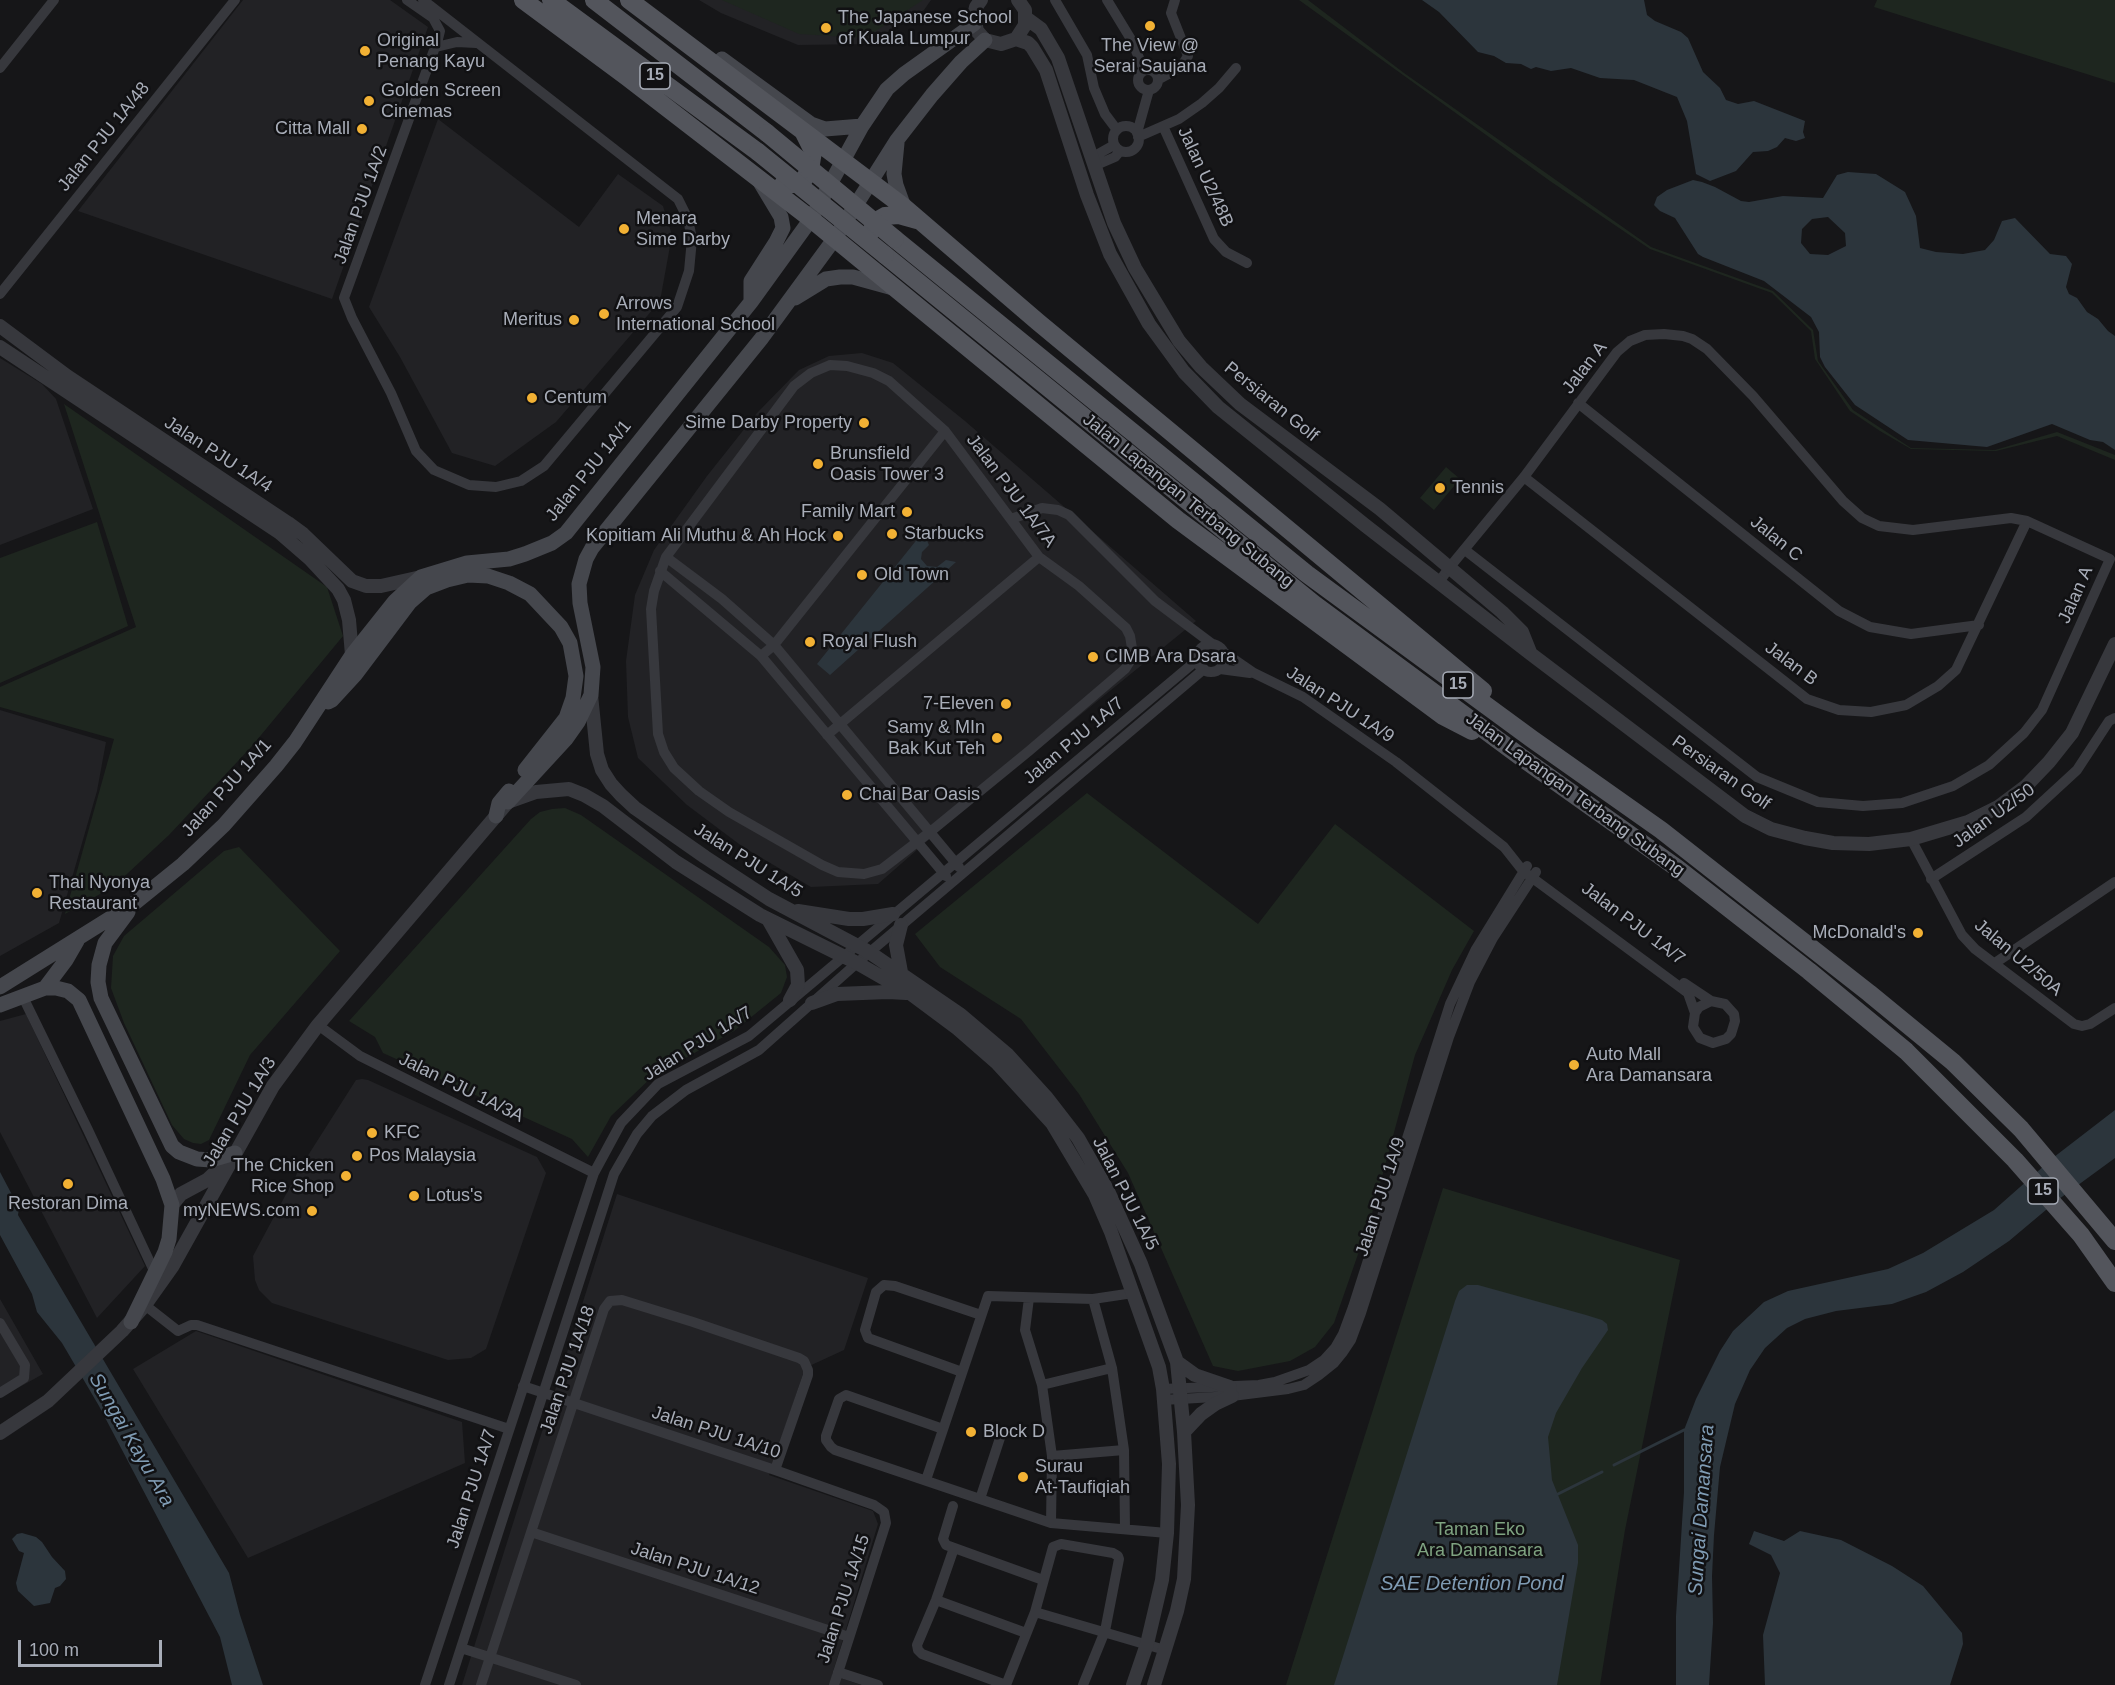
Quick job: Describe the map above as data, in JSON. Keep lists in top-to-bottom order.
{
  "streets": {
    "main road": ["15", "Jalan PJU 1A/1", "Jalan Lapangan Terbang Subang"],
    "street": [
      "Jalan PJU 1A/48",
      "Jalan U2/48B",
      "Jalan PJU 1A/2",
      "Jalan A",
      "Persiaran Golf",
      "Jalan PJU 1A/4",
      "Jalan PJU 1A/7A",
      "Jalan C",
      "Jalan B",
      "Jalan PJU 1A/9",
      "Jalan PJU 1A/7",
      "Jalan U2/50",
      "Jalan PJU 1A/5",
      "Jalan U2/50A",
      "Jalan PJU 1A/3A",
      "Jalan PJU 1A/3",
      "Jalan PJU 1A/18",
      "Jalan PJU 1A/10",
      "Jalan PJU 1A/12",
      "Jalan PJU 1A/15"
    ]
  },
  "crossings": [
    ["Jalan A", "Persiaran Golf"],
    ["Jalan A", "Jalan C"],
    ["Jalan A", "Jalan B"],
    ["Persiaran Golf", "Jalan U2/50A"],
    ["Jalan PJU 1A/4", "Jalan PJU 1A/1"],
    ["Jalan C", "Jalan B"],
    ["Jalan PJU 1A/9", "Jalan PJU 1A/7"],
    ["Jalan PJU 1A/9", "Jalan PJU 1A/5"],
    ["Jalan PJU 1A/7", "Jalan PJU 1A/5"],
    ["Jalan PJU 1A/7", "Jalan PJU 1A/3A"],
    ["Jalan PJU 1A/7", "Jalan PJU 1A/10"],
    ["Jalan U2/50", "Jalan U2/50A"],
    ["Jalan PJU 1A/5", "Jalan PJU 1A/3"],
    ["Jalan PJU 1A/3A", "Jalan PJU 1A/3"],
    ["Jalan PJU 1A/18", "Jalan PJU 1A/10"],
    ["Jalan PJU 1A/18", "Jalan PJU 1A/12"],
    ["Jalan PJU 1A/10", "Jalan PJU 1A/15"],
    ["Jalan PJU 1A/12", "Jalan PJU 1A/15"]
  ],
  "water": ["Sungai Kayu Ara", "Sungai Damansara", "SAE Detention Pond"],
  "parks": ["Taman Eko Ara Damansara"],
  "places": [
    "The View @ Serai Saujana",
    "The Japanese School of Kuala Lumpur",
    "Original Penang Kayu",
    "Golden Screen Cinemas",
    "Citta Mall",
    "Menara Sime Darby",
    "Arrows International School",
    "Meritus",
    "Centum",
    "Sime Darby Property",
    "Brunsfield Oasis Tower 3",
    "Tennis",
    "Family Mart",
    "Starbucks",
    "Kopitiam Ali Muthu & Ah Hock",
    "Old Town",
    "Royal Flush",
    "CIMB Ara Dsara",
    "7-Eleven",
    "Samy & MIn Bak Kut Teh",
    "Chai Bar Oasis",
    "Thai Nyonya Restaurant",
    "McDonald's",
    "Auto Mall Ara Damansara",
    "KFC",
    "Pos Malaysia",
    "The Chicken Rice Shop",
    "Restoran Dima",
    "Lotus's",
    "myNEWS.com",
    "Block D",
    "Surau At-Taufiqiah"
  ],
  "scale_bar": "100 m"
}
